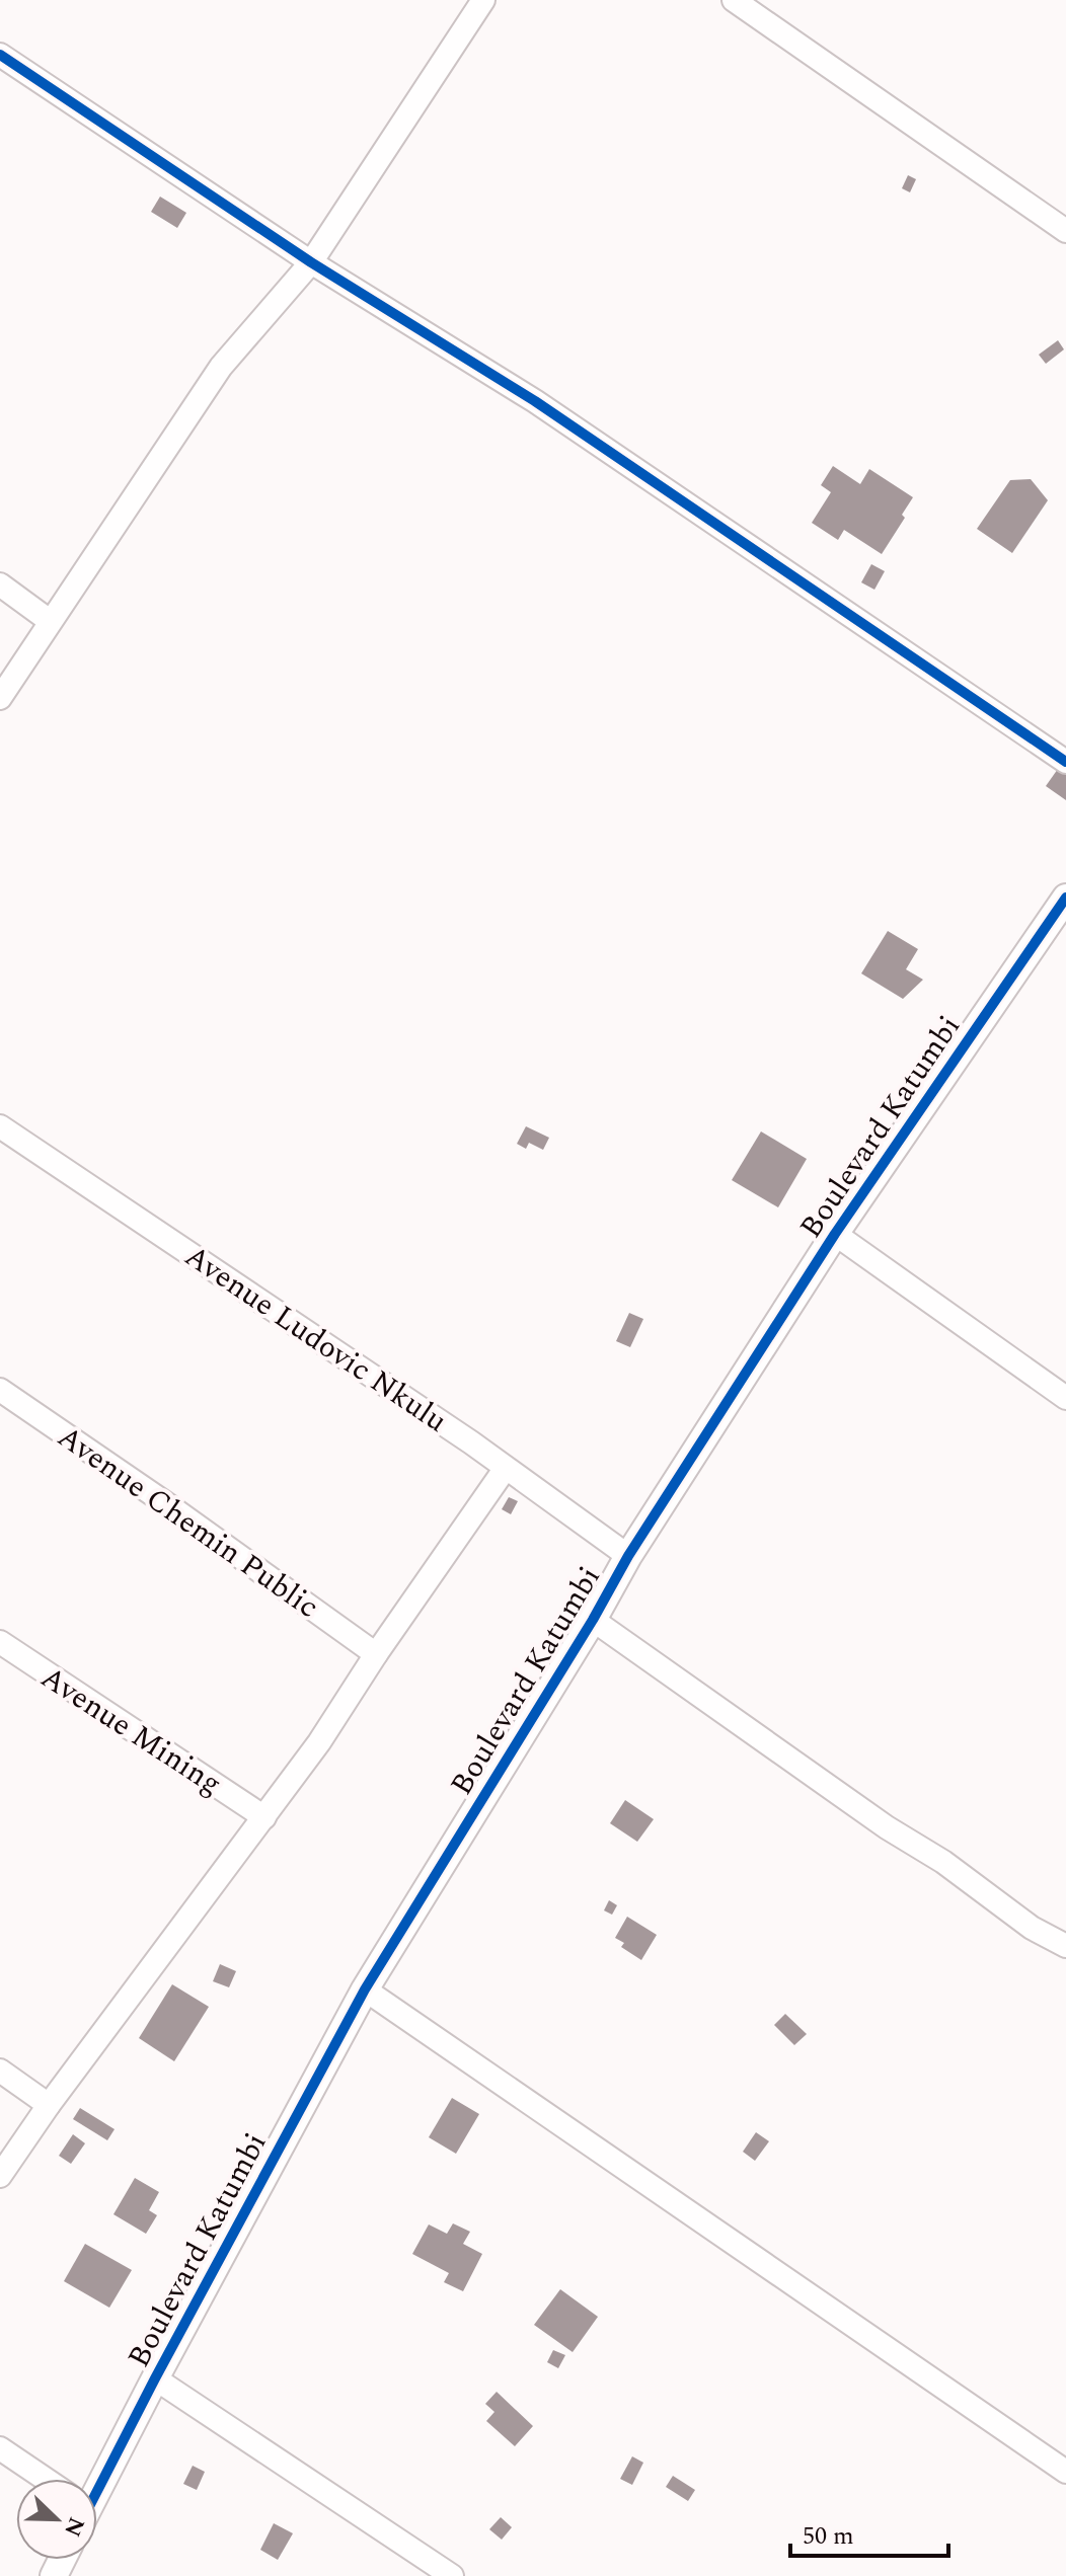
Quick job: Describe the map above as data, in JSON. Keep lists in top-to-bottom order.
{
  "streets": {
    "street": [
      "Boulevard Katumbi",
      "Avenue Ludovic Nkulu",
      "Avenue Chemin Public",
      "Avenue Mining"
    ]
  },
  "crossings": [
    ["Boulevard Katumbi", "Avenue Ludovic Nkulu"]
  ],
  "scale_bar": "50 m",
  "north": "bottom right"
}
